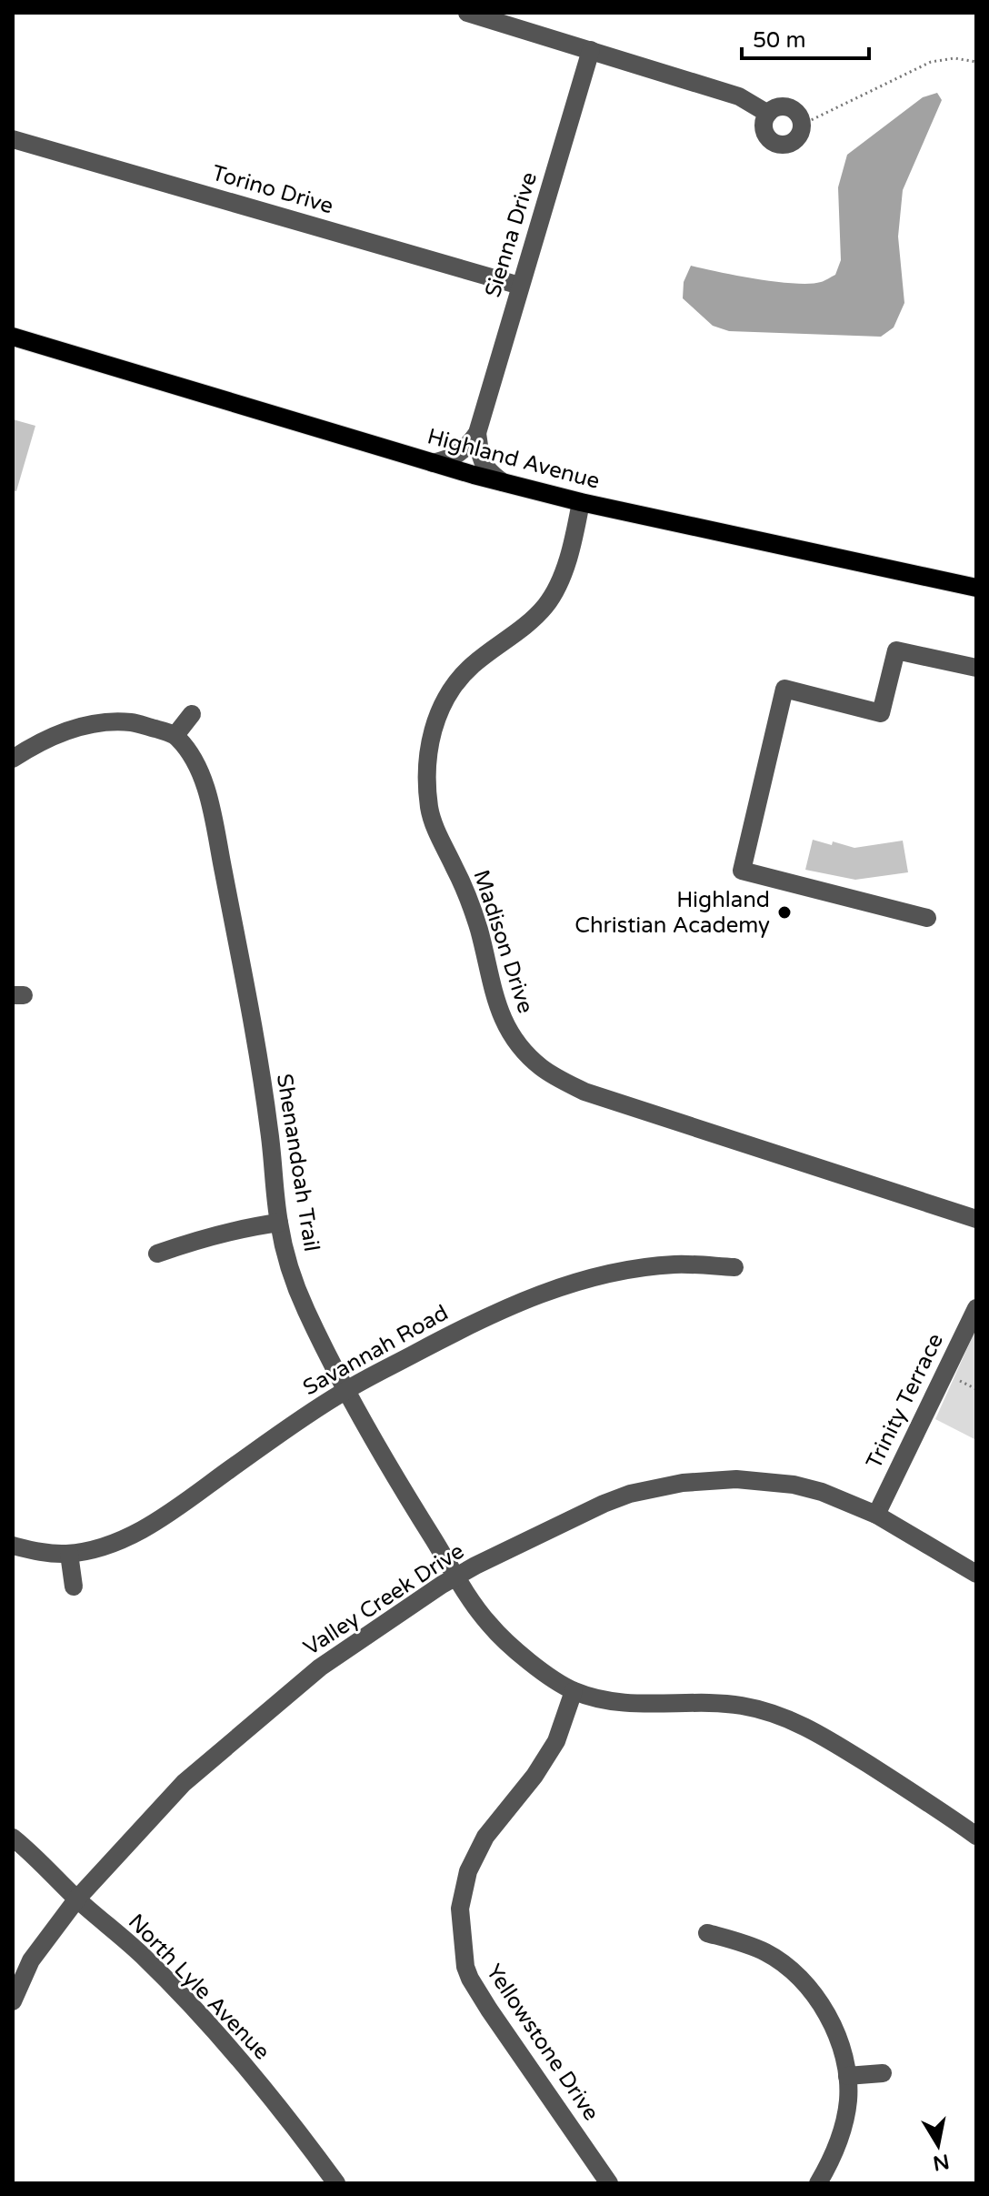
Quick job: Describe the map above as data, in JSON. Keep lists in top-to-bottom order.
{
  "streets": {
    "main road": ["Highland Avenue"],
    "street": [
      "Torino Drive",
      "Sienna Drive",
      "Madison Drive",
      "Shenandoah Trail",
      "Savannah Road",
      "Trinity Terrace",
      "Valley Creek Drive",
      "North Lyle Avenue",
      "Yellowstone Drive"
    ]
  },
  "crossings": [
    ["Torino Drive", "Sienna Drive"],
    ["Highland Avenue", "Madison Drive"],
    ["Shenandoah Trail", "Savannah Road"],
    ["Shenandoah Trail", "Valley Creek Drive"],
    ["Shenandoah Trail", "Yellowstone Drive"],
    ["Trinity Terrace", "Valley Creek Drive"],
    ["Valley Creek Drive", "North Lyle Avenue"]
  ],
  "places": ["Highland Christian Academy"],
  "scale_bar": "50 m",
  "north": "bottom"
}
